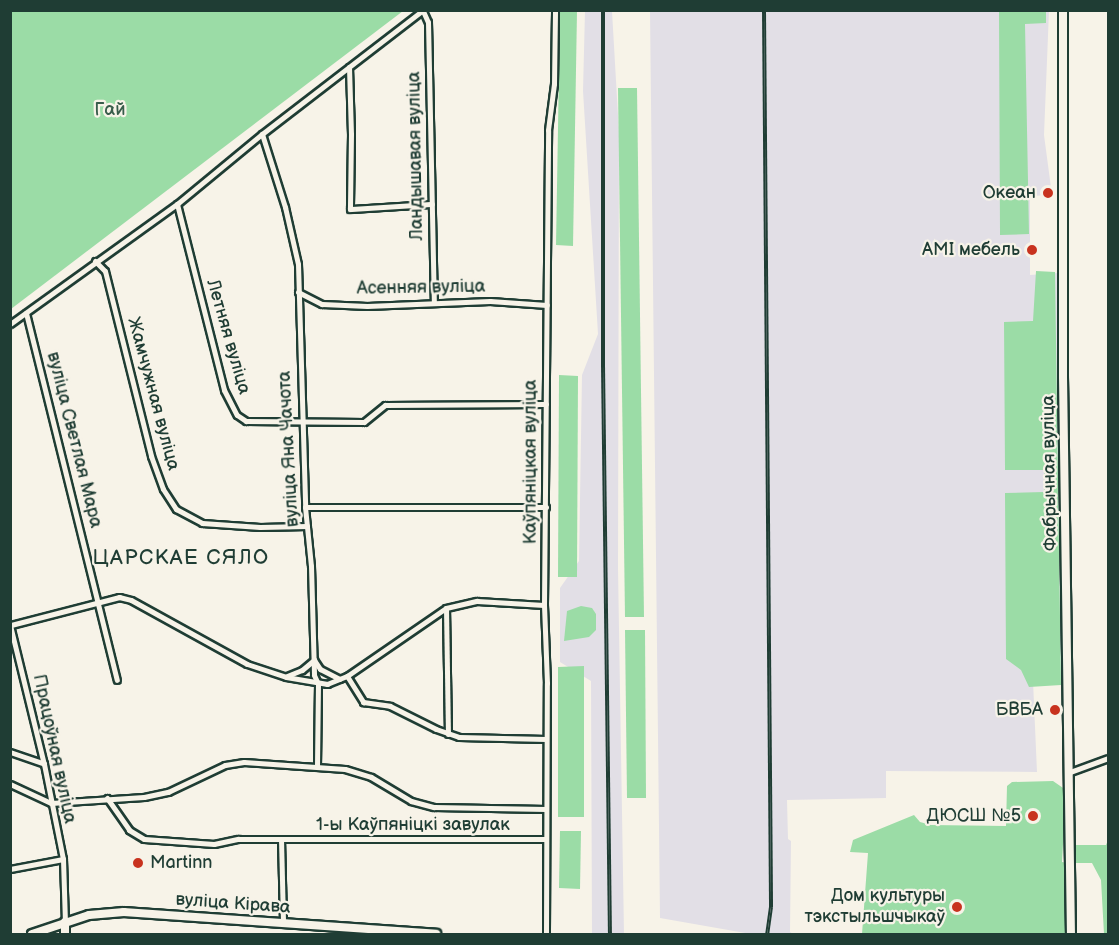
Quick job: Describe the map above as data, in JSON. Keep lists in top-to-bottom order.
{
  "streets": {
    "main road": ["Фабрычная вуліца", "вуліца Кірава"],
    "street": [
      "Ландышавая вуліца",
      "Асенняя вуліца",
      "Летняя вуліца",
      "Жамчужная вуліца",
      "вуліца Светлая Мара",
      "вуліца Яна Чачота",
      "Каўпяніцкая вуліца",
      "Працоўная вуліца",
      "1-ы Каўпяніцкі завулак"
    ]
  },
  "crossings": [
    ["Ландышавая вуліца", "Асенняя вуліца"],
    ["Асенняя вуліца", "вуліца Яна Чачота"],
    ["Асенняя вуліца", "Каўпяніцкая вуліца"],
    ["Летняя вуліца", "вуліца Яна Чачота"],
    ["Летняя вуліца", "Каўпяніцкая вуліца"],
    ["Жамчужная вуліца", "вуліца Яна Чачота"],
    ["вуліца Яна Чачота", "1-ы Каўпяніцкі завулак"],
    ["Каўпяніцкая вуліца", "1-ы Каўпяніцкі завулак"],
    ["Працоўная вуліца", "1-ы Каўпяніцкі завулак"],
    ["Працоўная вуліца", "вуліца Кірава"]
  ],
  "districts": ["ЦАРСКАЕ СЯЛО"],
  "parks": ["Гай"],
  "places": [
    "Океан",
    "AMI мебель",
    "БВБА",
    "ДЮСШ №5",
    "Martinn",
    "Дом культуры тэкстыльшчыкаў"
  ]
}
